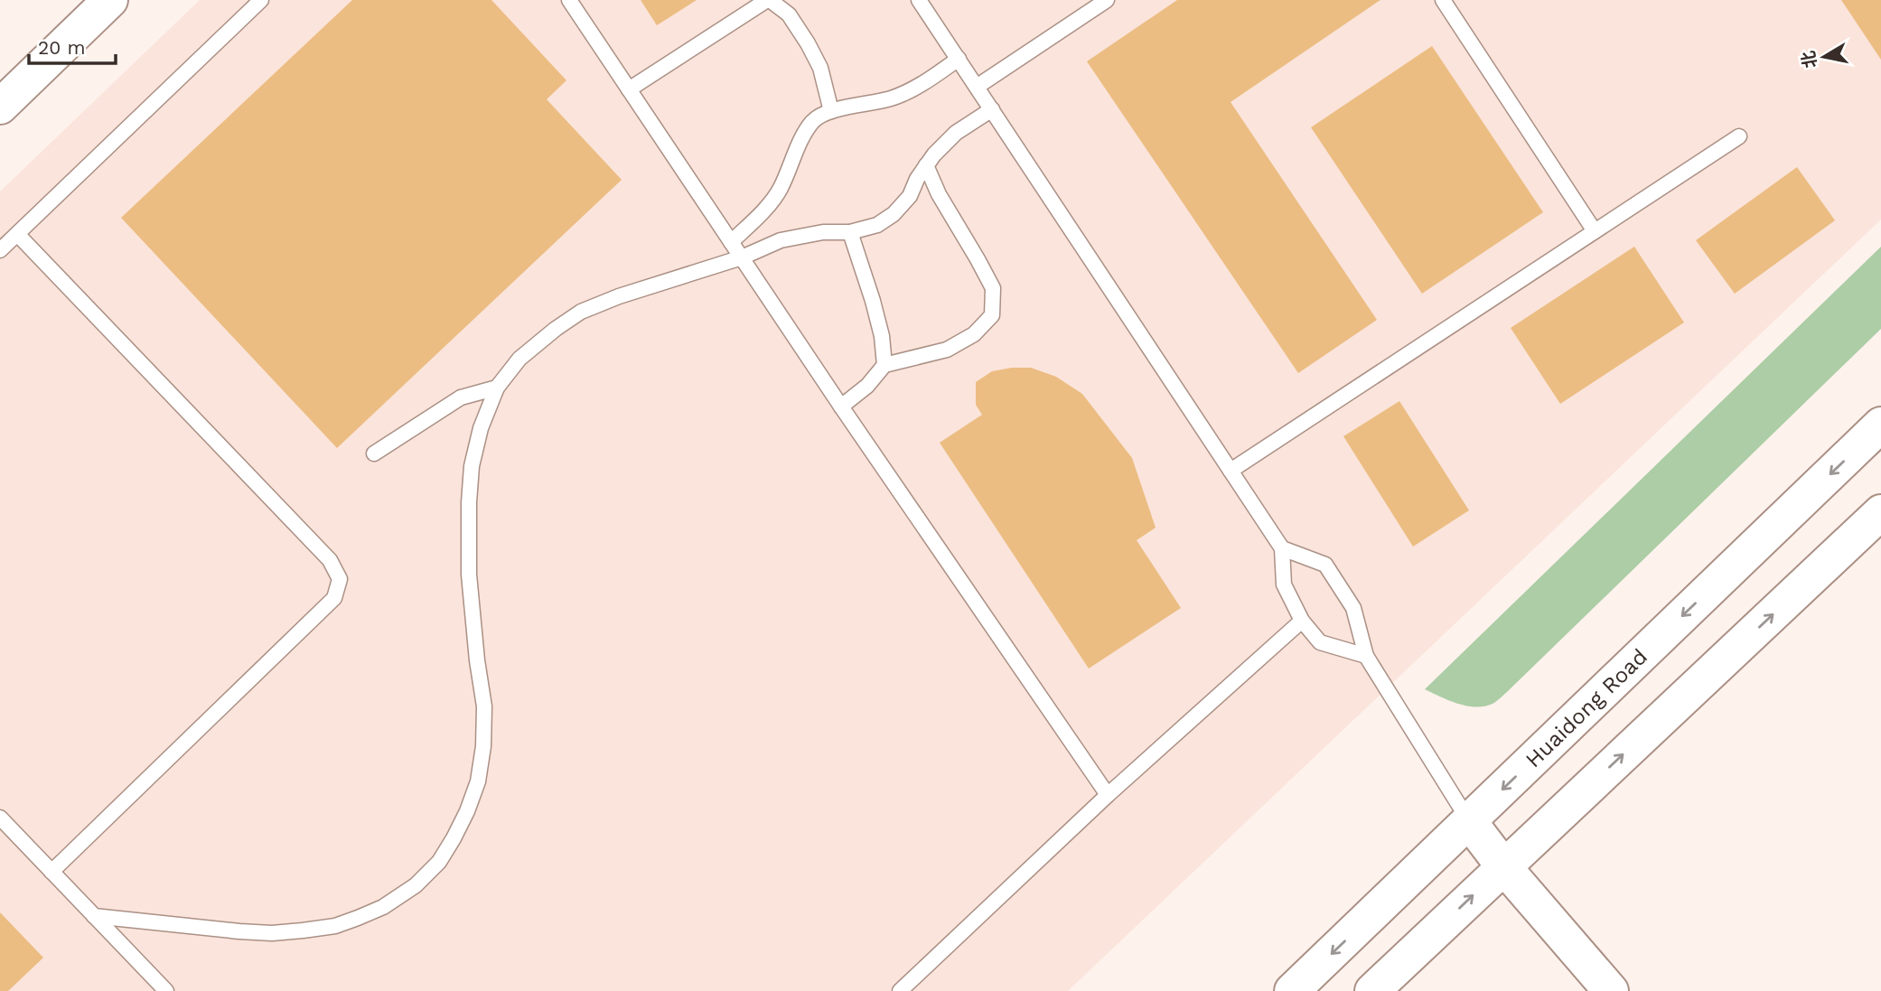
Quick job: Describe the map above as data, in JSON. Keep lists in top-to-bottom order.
{
  "streets": {
    "main road": ["Huaidong Road"]
  },
  "scale_bar": "20 m",
  "north": "left"
}
